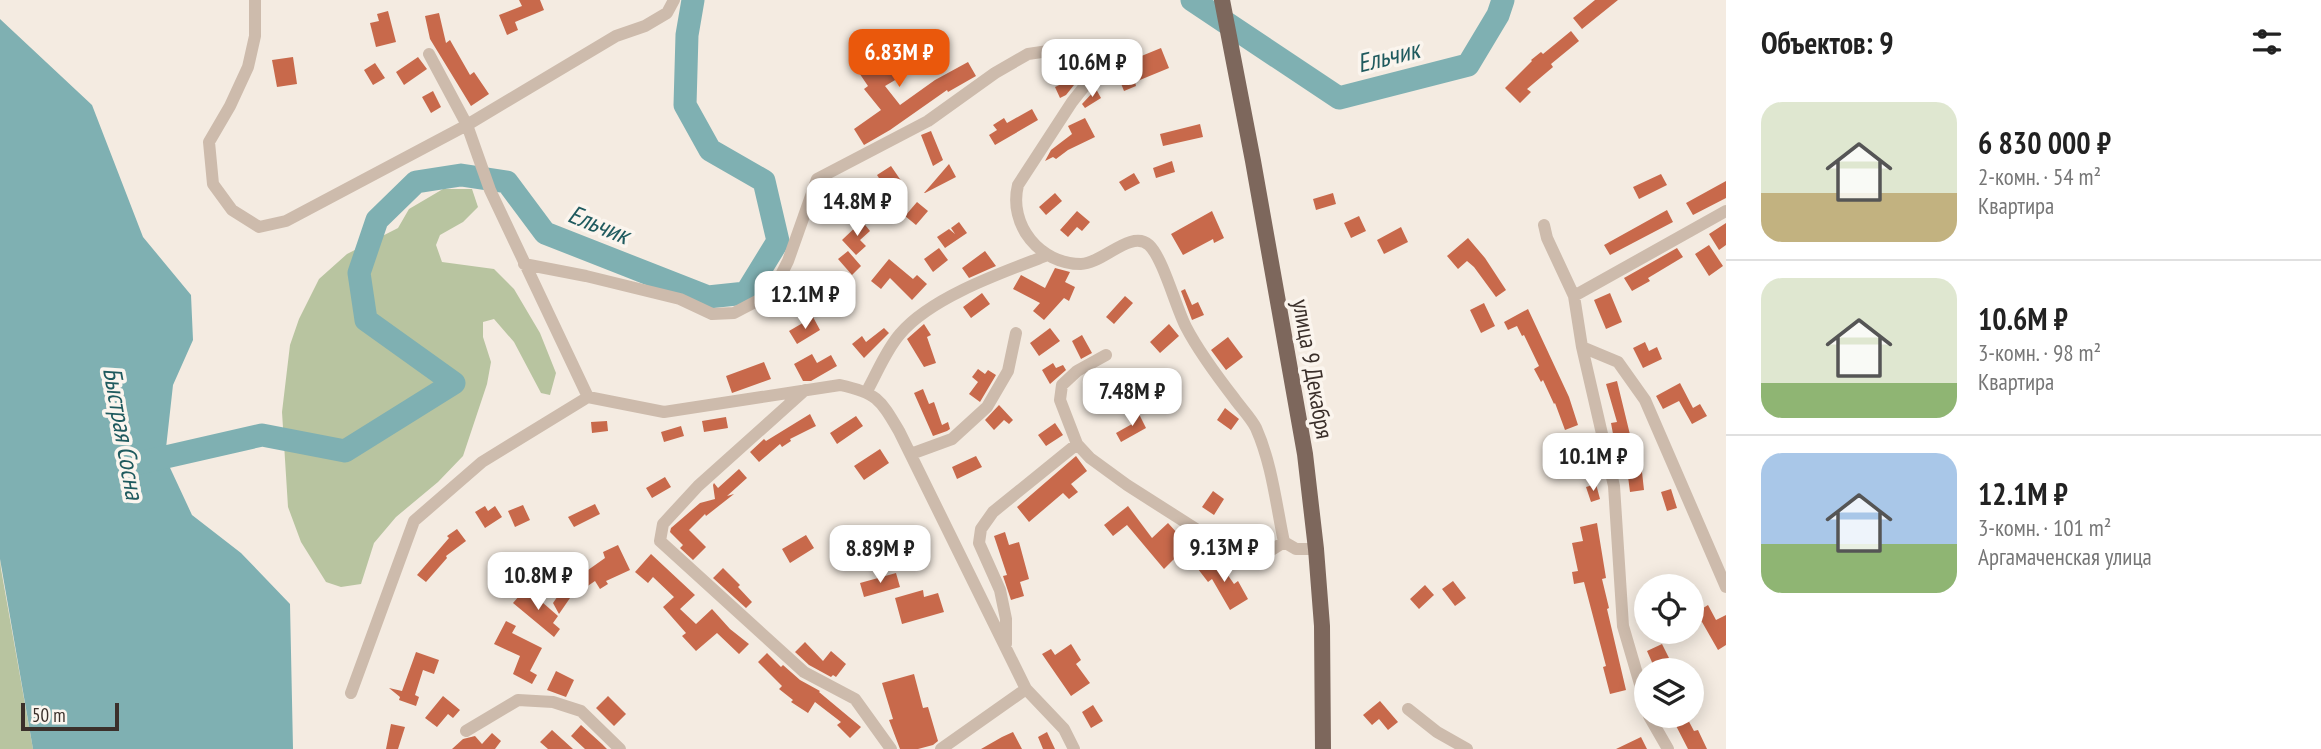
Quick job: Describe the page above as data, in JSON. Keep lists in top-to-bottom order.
{
  "streets": {
    "main road": ["улица 9 Декабря"]
  },
  "water": ["Ельчик", "Быстрая Сосна"],
  "scale_bar": "50 m",
  "page": {
    "heading": "Объектов: 9",
    "price": [
      "6.83M ₽",
      "10.6M ₽",
      "14.8M ₽",
      "12.1M ₽",
      "7.48M ₽",
      "10.1M ₽",
      "9.13M ₽",
      "8.89M ₽",
      "10.8M ₽"
    ],
    "list": [
      {
        "name": "6 830 000 ₽",
        "note": "2-комн. · 54 m² · Квартира"
      },
      {
        "name": "10.6M ₽",
        "note": "3-комн. · 98 m² · Квартира"
      },
      {
        "name": "12.1M ₽",
        "note": "3-комн. · 101 m² · Аргамаченская улица"
      }
    ],
    "scale": "50 m"
  }
}
